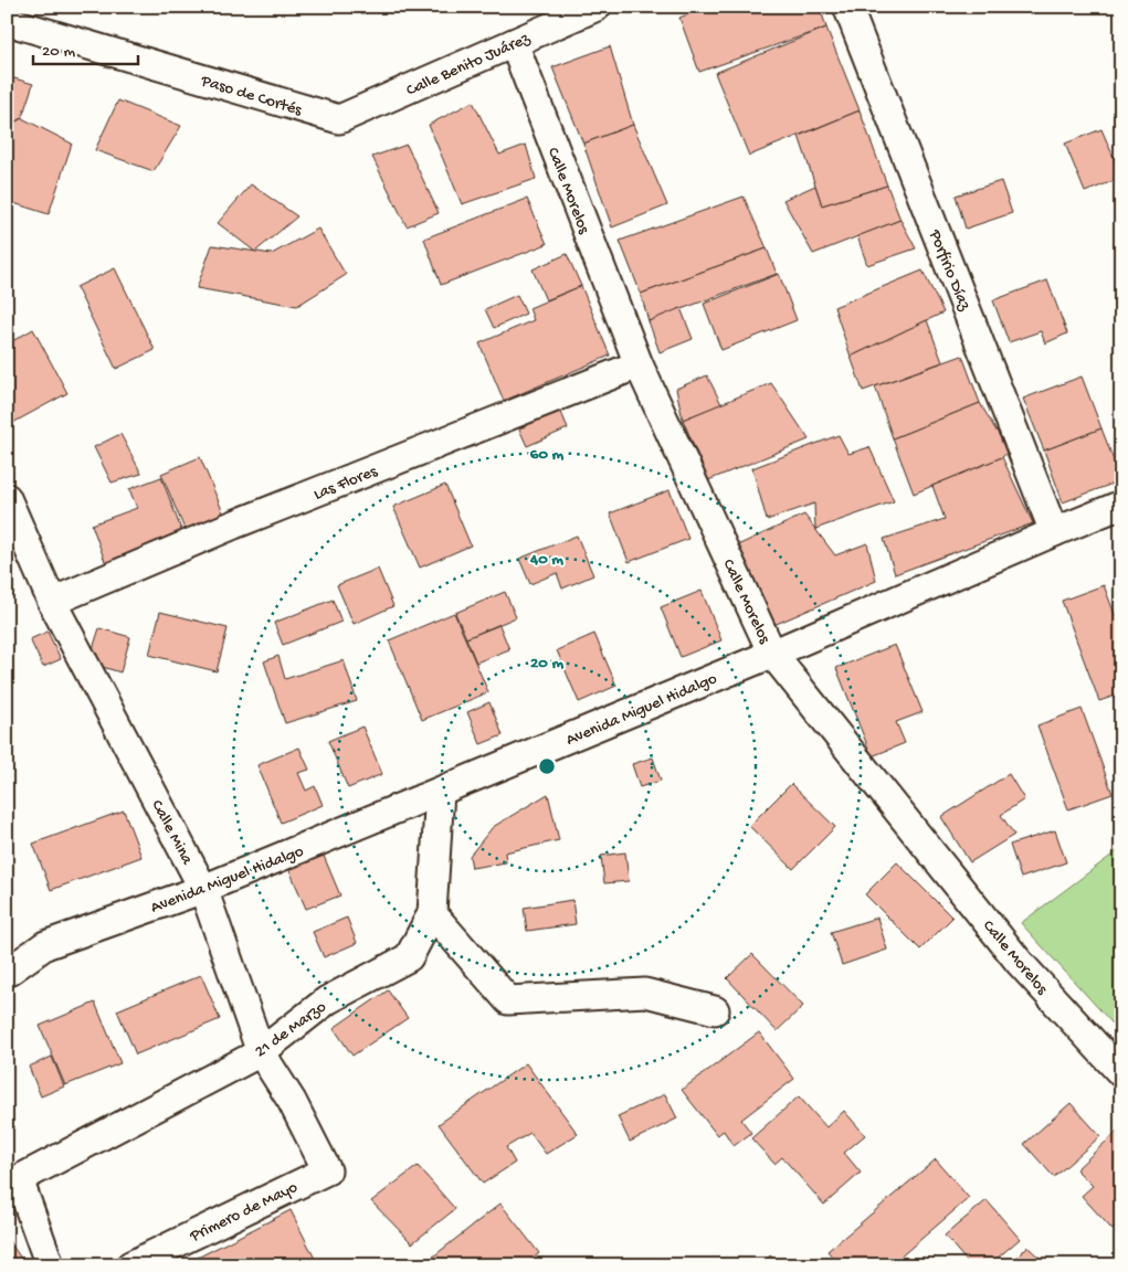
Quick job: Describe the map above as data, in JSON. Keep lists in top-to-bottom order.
{
  "streets": {
    "street": [
      "Calle Benito Juárez",
      "Paso de Cortés",
      "Calle Morelos",
      "Porfirio Díaz",
      "Las Flores",
      "Avenida Miguel Hidalgo",
      "Calle Mina",
      "21 de Marzo",
      "Primero de Mayo"
    ]
  },
  "crossings": [
    ["Calle Benito Juárez", "Paso de Cortés"],
    ["Calle Benito Juárez", "Calle Morelos"],
    ["Calle Morelos", "Las Flores"],
    ["Calle Morelos", "Avenida Miguel Hidalgo"],
    ["Porfirio Díaz", "Avenida Miguel Hidalgo"],
    ["Las Flores", "Calle Mina"],
    ["Avenida Miguel Hidalgo", "Calle Mina"],
    ["Avenida Miguel Hidalgo", "21 de Marzo"],
    ["Calle Mina", "21 de Marzo"],
    ["Calle Mina", "Primero de Mayo"]
  ],
  "scale_bar": "20 m",
  "rings": ["60 m", "40 m", "20 m"]
}
